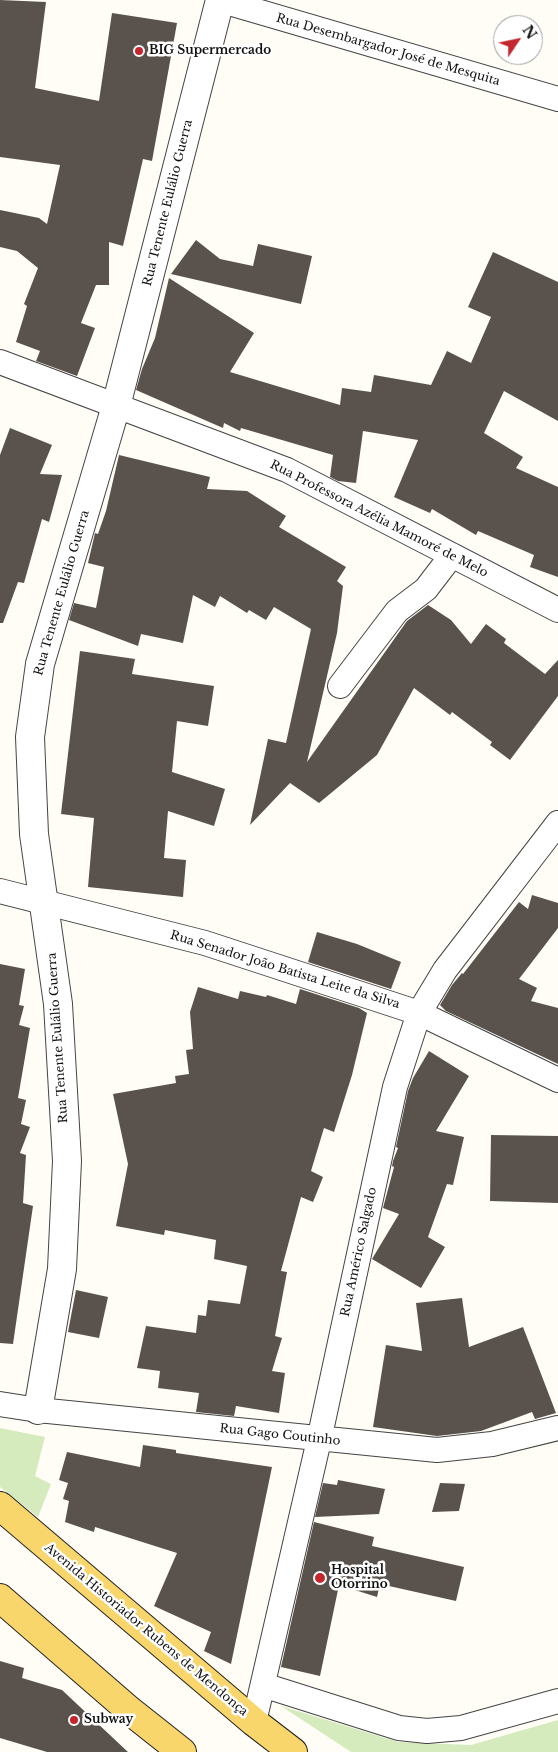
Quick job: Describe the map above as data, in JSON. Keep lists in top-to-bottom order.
{
  "streets": {
    "main road": ["Avenida Historiador Rubens de Mendonça"],
    "street": [
      "Rua Desembargador José de Mesquita",
      "Rua Tenente Eulálio Guerra",
      "Rua Professora Azélia Mamoré de Melo",
      "Rua Senador João Batista Leite da Silva",
      "Rua Américo Salgado",
      "Rua Gago Coutinho"
    ]
  },
  "crossings": [
    ["Rua Desembargador José de Mesquita", "Rua Tenente Eulálio Guerra"],
    ["Rua Tenente Eulálio Guerra", "Rua Professora Azélia Mamoré de Melo"],
    ["Rua Tenente Eulálio Guerra", "Rua Senador João Batista Leite da Silva"],
    ["Rua Tenente Eulálio Guerra", "Rua Gago Coutinho"],
    ["Rua Senador João Batista Leite da Silva", "Rua Américo Salgado"],
    ["Rua Américo Salgado", "Rua Gago Coutinho"],
    ["Rua Américo Salgado", "Avenida Historiador Rubens de Mendonça"]
  ],
  "places": ["BIG Supermercado", "Hospital Otorrino", "Subway"],
  "north": "top right"
}
